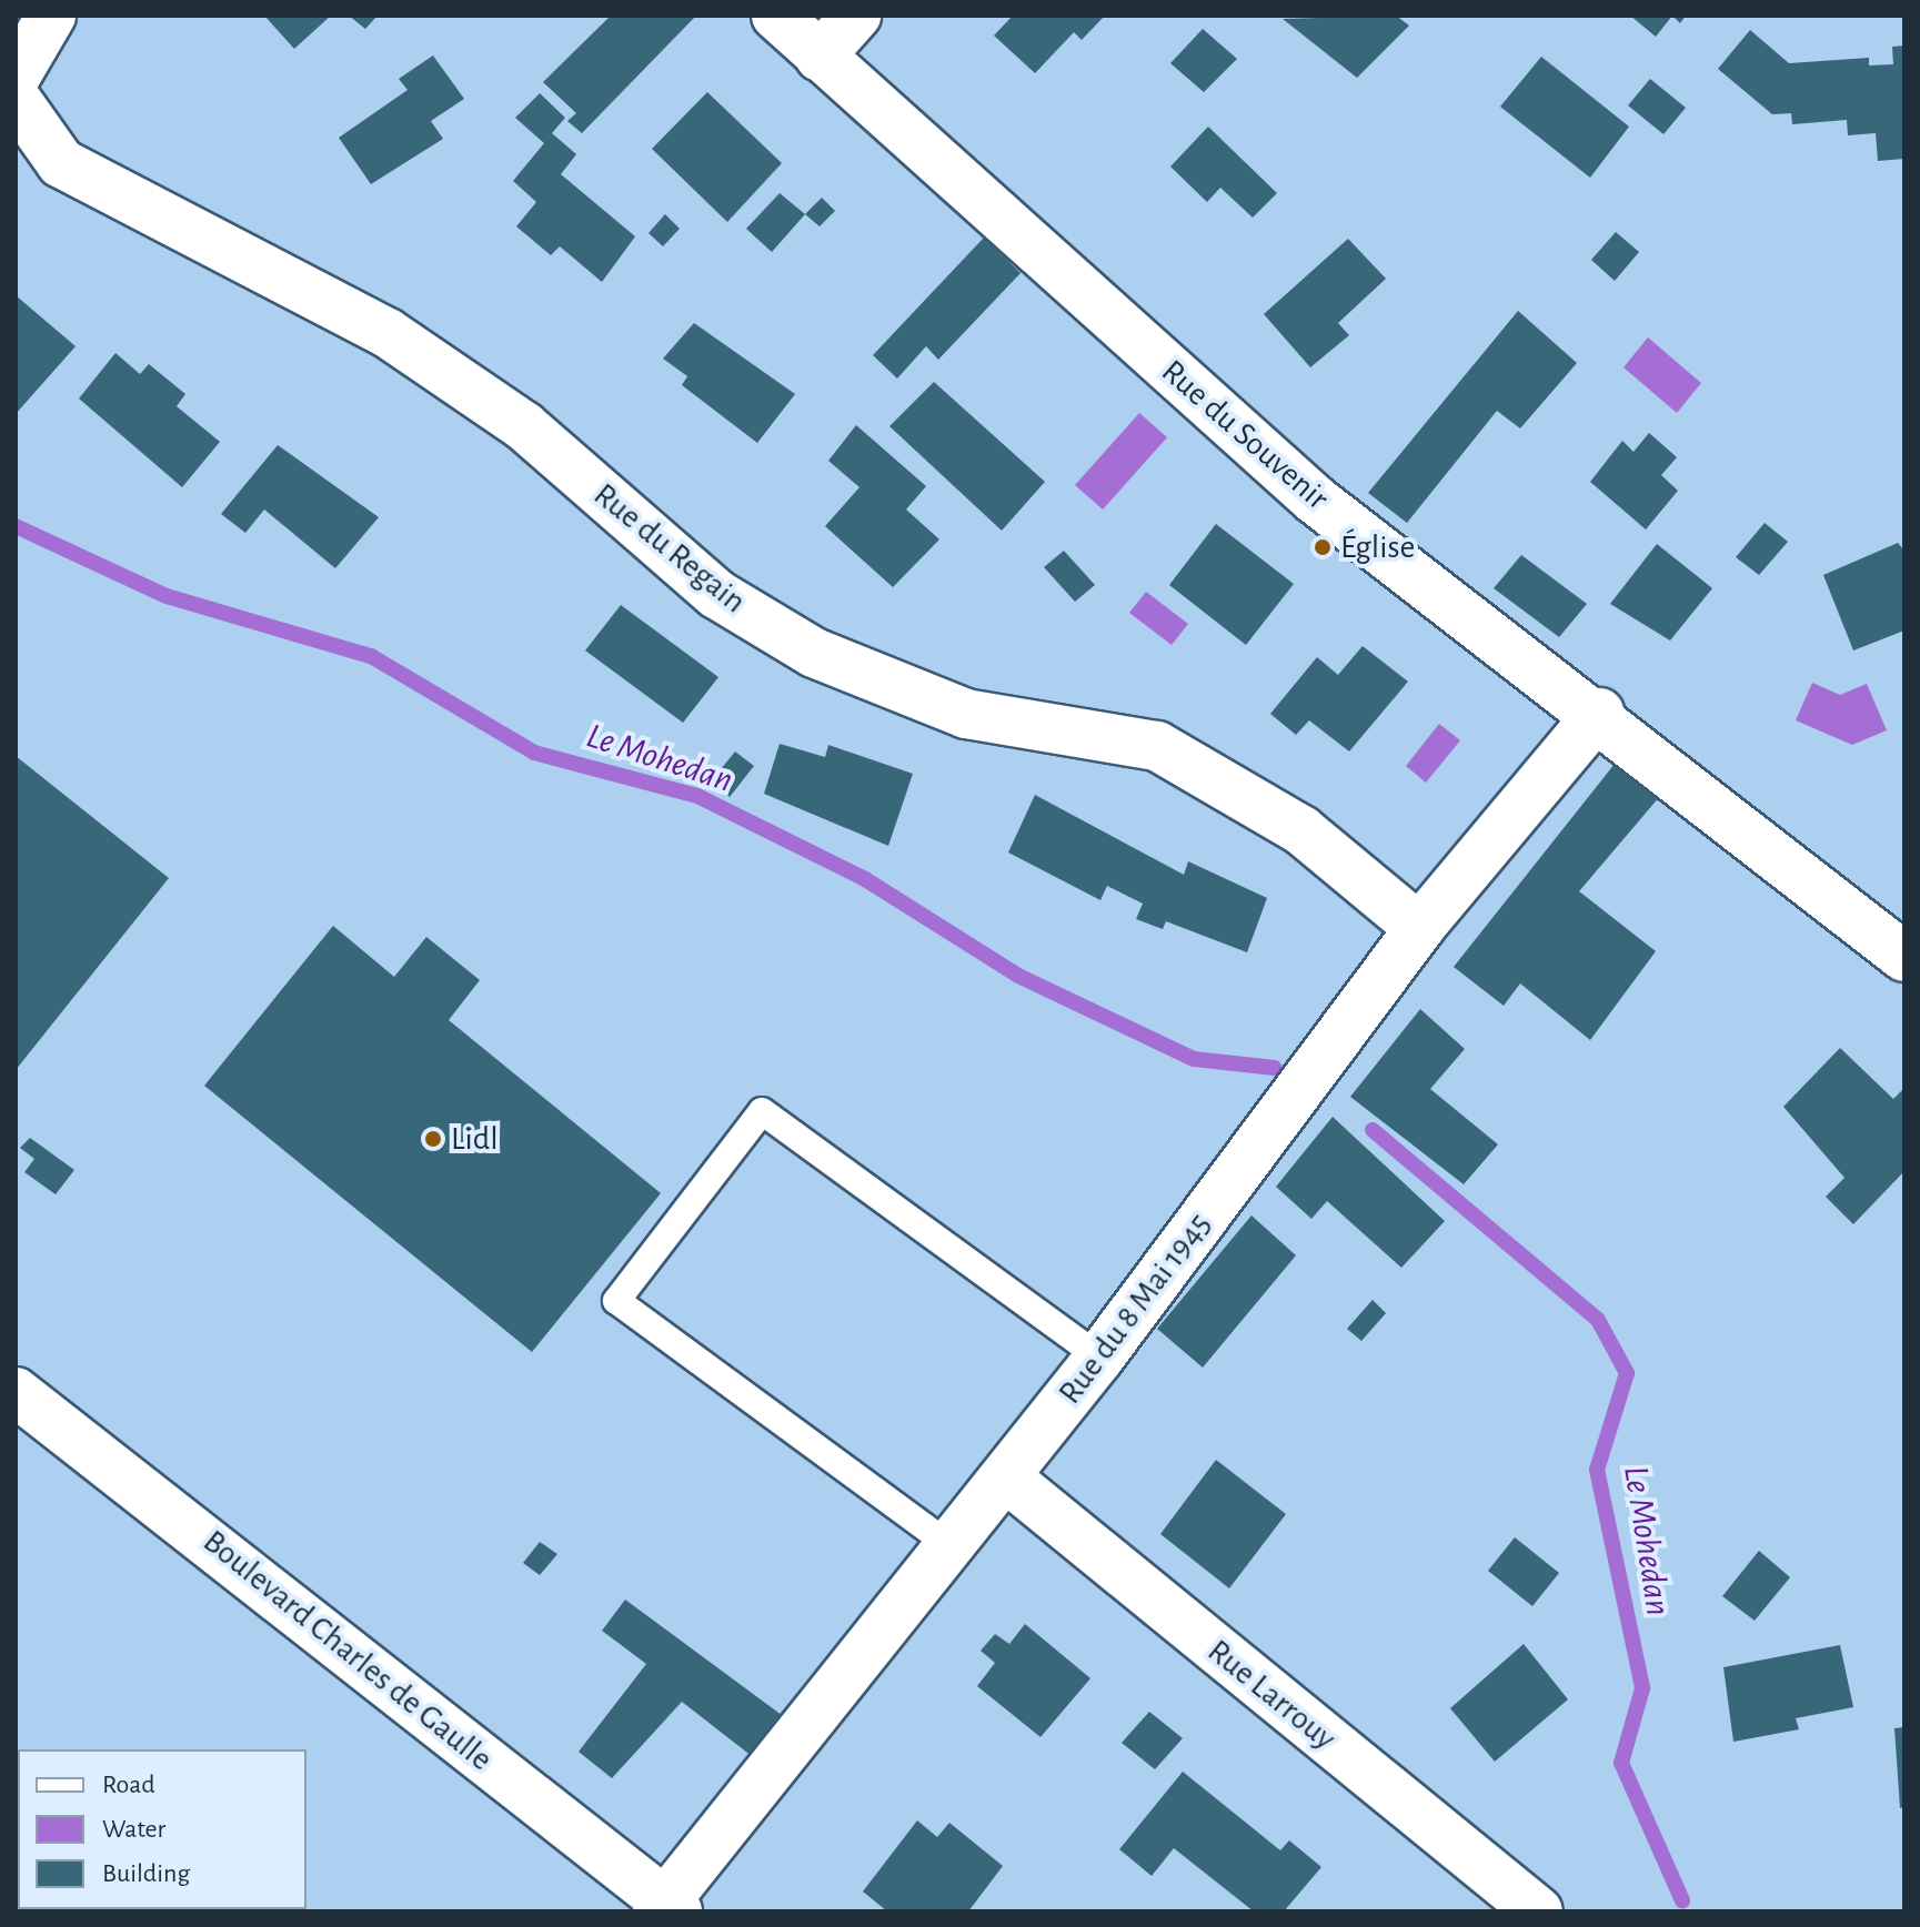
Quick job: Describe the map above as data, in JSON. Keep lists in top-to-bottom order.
{
  "streets": {
    "street": [
      "Rue du Souvenir",
      "Rue du Regain",
      "Rue du 8 Mai 1945",
      "Boulevard Charles de Gaulle",
      "Rue Larrouy"
    ]
  },
  "crossings": [
    ["Rue du Souvenir", "Rue du 8 Mai 1945"],
    ["Rue du Regain", "Rue du 8 Mai 1945"],
    ["Rue du 8 Mai 1945", "Boulevard Charles de Gaulle"],
    ["Rue du 8 Mai 1945", "Rue Larrouy"]
  ],
  "water": ["Le Mohedan"],
  "places": ["Église", "Lidl"],
  "legend": ["Road", "Water", "Building"]
}
